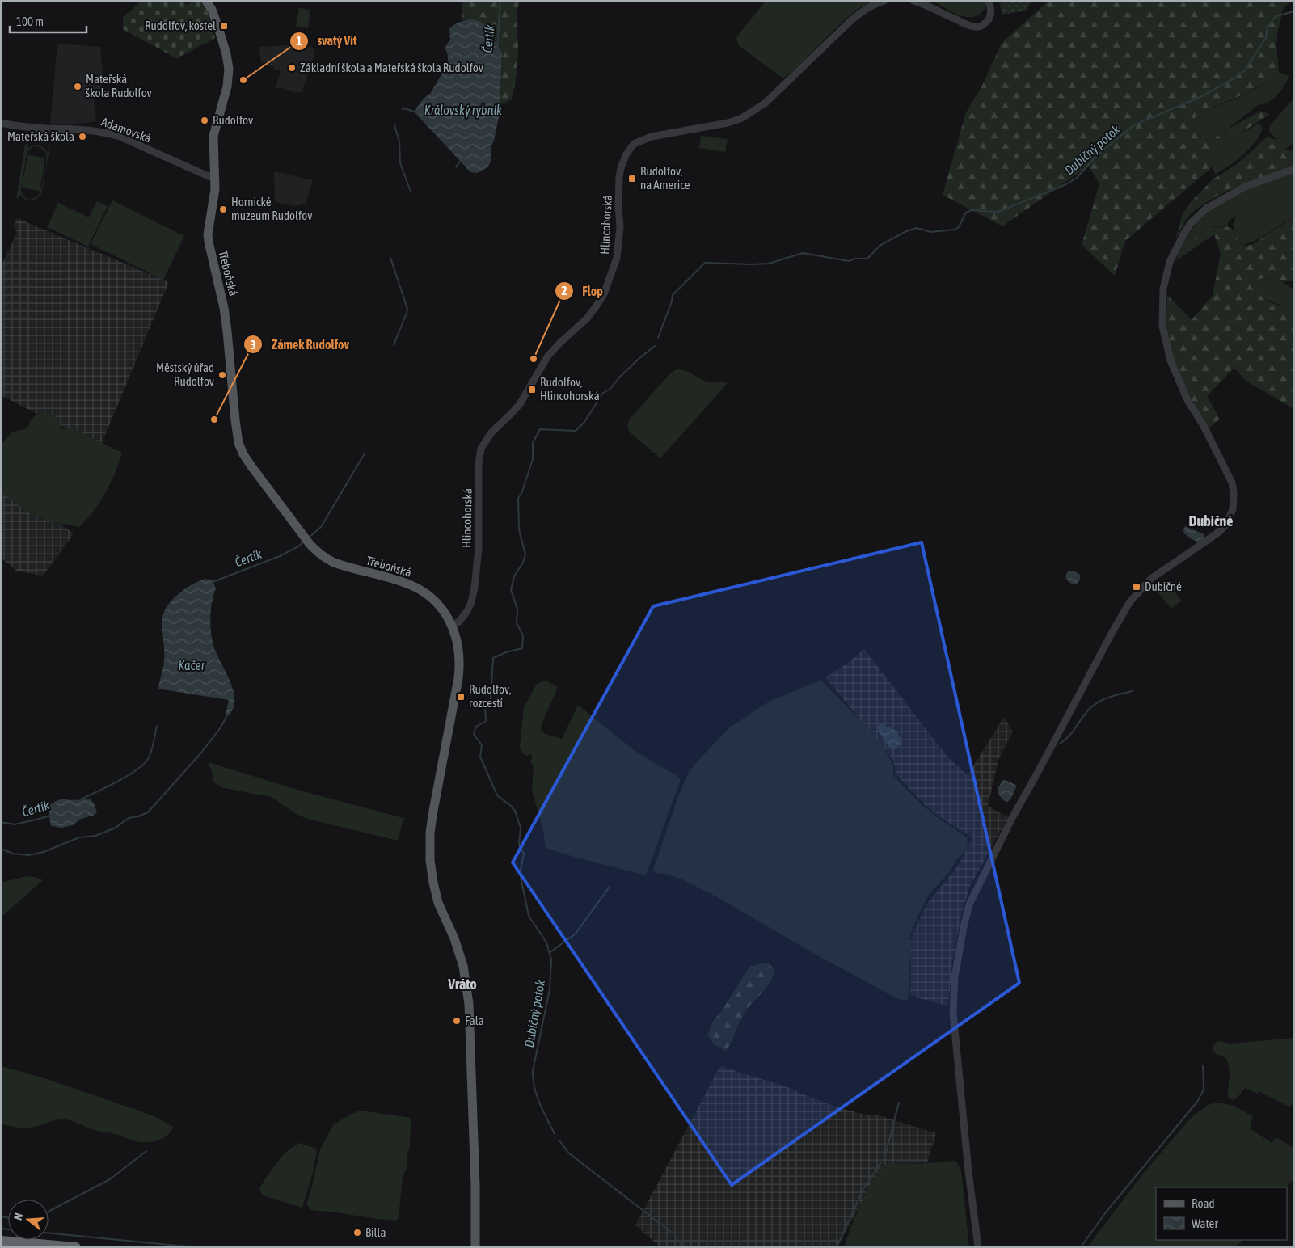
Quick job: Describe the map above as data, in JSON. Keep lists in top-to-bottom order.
{
  "streets": {
    "main road": ["Třeboňská"],
    "street": ["Adamovská", "Hlincohorská"]
  },
  "crossings": [
    ["Adamovská", "Třeboňská"],
    ["Hlincohorská", "Třeboňská"]
  ],
  "districts": ["Dubičné", "Vráto"],
  "water": [
    "Čertík",
    "Královský rybník",
    "Dubičný potok",
    "Kačer"
  ],
  "places": {
    "transit": [
      "Rudolfov, kostel",
      "Rudolfov, na Americe",
      "Rudolfov, Hlincohorská",
      "Dubičné",
      "Rudolfov, rozcestí"
    ],
    "other": [
      "Základní škola a Mateřská škola Rudolfov",
      "svatý Vít",
      "Mateřská škola Rudolfov",
      "Rudolfov",
      "Mateřská škola",
      "Hornické muzeum Rudolfov",
      "Flop",
      "Městský úřad Rudolfov",
      "Zámek Rudolfov",
      "Fala",
      "Billa"
    ]
  },
  "legend": ["Road", "Water"],
  "scale_bar": "100 m",
  "north": "left"
}
